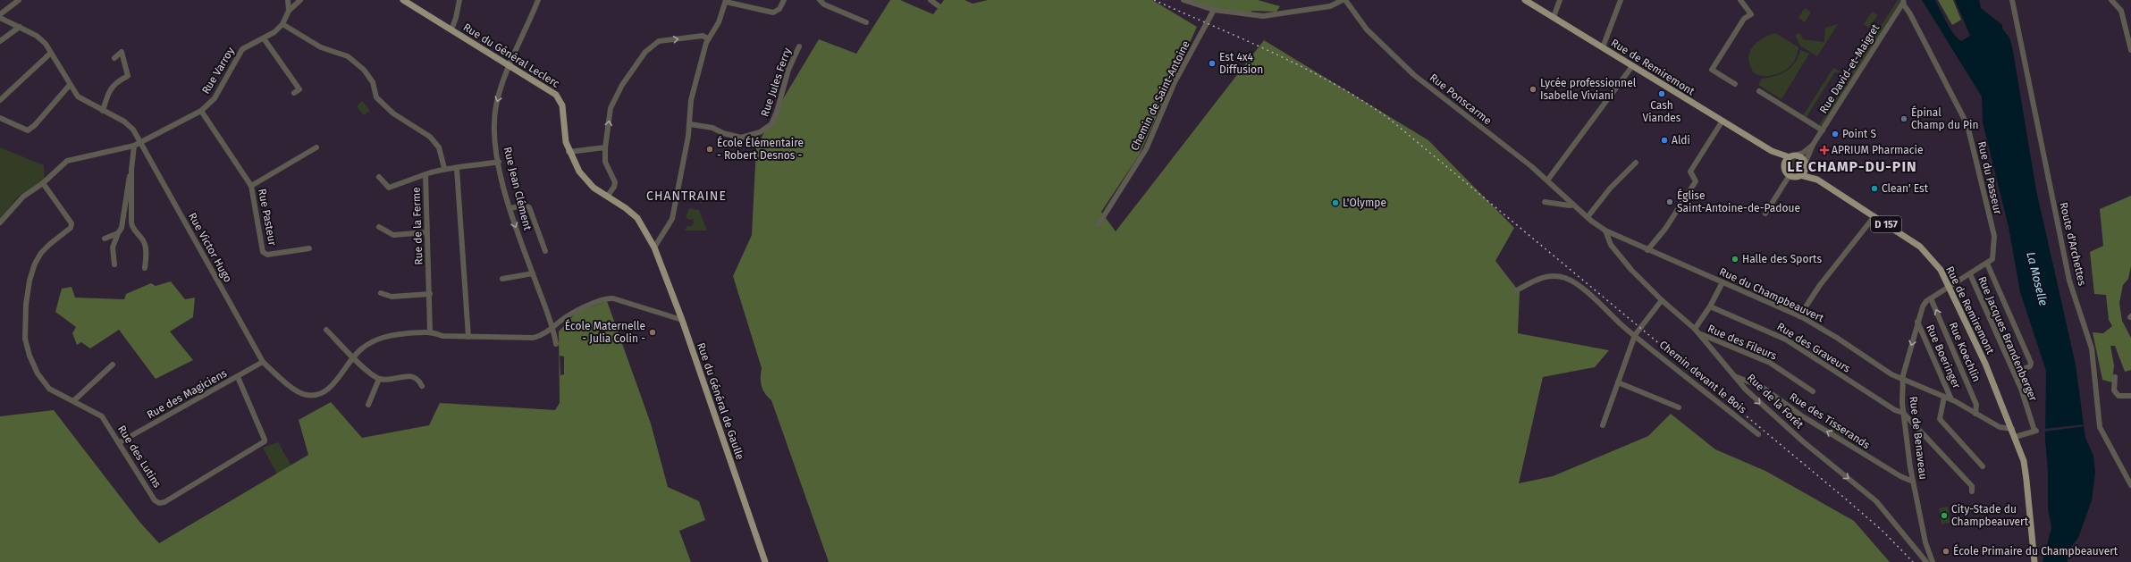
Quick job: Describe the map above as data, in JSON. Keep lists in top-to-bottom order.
{
  "streets": {
    "main road": [
      "Rue du Général Leclerc",
      "Rue de Remiremont",
      "D 157",
      "Rue du Général de Gaulle"
    ],
    "street": [
      "Rue David-et-Maigret",
      "Rue Varroy",
      "Rue Jules Ferry",
      "Chemin de Saint-Antoine",
      "Rue Ponscarme",
      "Rue du Passeur",
      "Rue Jean Clément",
      "Rue Pasteur",
      "Rue de la Ferme",
      "Route d'Archettes",
      "Rue Victor Hugo",
      "Rue du Champbeauvert",
      "Rue Jacques Brandenberger",
      "Rue des Fileurs",
      "Rue des Graveurs",
      "Rue Koechlin",
      "Rue Boeringer",
      "Chemin devant le Bois",
      "Rue des Magiciens",
      "Rue de la Forêt",
      "Rue des Tisserands",
      "Rue de Benaveau",
      "Rue des Lutins"
    ]
  },
  "crossings": [
    ["Rue du Général Leclerc", "Rue Jean Clément"],
    ["Rue du Général Leclerc", "Rue du Général de Gaulle"],
    ["Rue de Remiremont", "Rue David-et-Maigret"],
    ["Rue de Remiremont", "Rue du Champbeauvert"],
    ["Rue de Remiremont", "Rue Jacques Brandenberger"],
    ["Rue de Remiremont", "Rue de Benaveau"],
    ["Rue David-et-Maigret", "Rue du Passeur"],
    ["Rue Varroy", "Rue Pasteur"],
    ["Rue Varroy", "Rue Victor Hugo"],
    ["Rue Varroy", "Rue des Lutins"],
    ["Rue Ponscarme", "Rue du Champbeauvert"],
    ["Rue Jean Clément", "Rue de la Ferme"],
    ["Rue de la Ferme", "Rue Victor Hugo"],
    ["Rue Victor Hugo", "Rue des Magiciens"],
    ["Rue du Champbeauvert", "Rue Koechlin"],
    ["Rue du Champbeauvert", "Rue Boeringer"],
    ["Rue du Champbeauvert", "Rue de la Forêt"],
    ["Rue du Champbeauvert", "Rue de Benaveau"],
    ["Rue des Fileurs", "Rue de la Forêt"],
    ["Rue des Graveurs", "Rue de Benaveau"],
    ["Rue Koechlin", "Rue de Benaveau"],
    ["Rue Boeringer", "Rue de Benaveau"],
    ["Rue des Magiciens", "Rue des Lutins"],
    ["Rue de la Forêt", "Rue des Tisserands"],
    ["Rue des Tisserands", "Rue de Benaveau"]
  ],
  "one_way": [
    "Rue Jean Clément",
    "Rue Koechlin",
    "Rue de la Forêt",
    "Rue des Tisserands"
  ],
  "districts": ["LE CHAMP-DU-PIN", "CHANTRAINE"],
  "water": ["La Moselle"],
  "places": {
    "other": [
      "Est 4x4 Diffusion",
      "Lycée professionnel Isabelle Viviani",
      "Cash Viandes",
      "Épinal Champ du Pin",
      "Point S",
      "Aldi",
      "École Élémentaire - Robert Desnos -",
      "Clean' Est",
      "Église Saint-Antoine-de-Padoue",
      "L'Olympe",
      "Halle des Sports",
      "École Maternelle - Julia Colin -",
      "City-Stade du Champbeauvert",
      "École Primaire du Champbeauvert"
    ],
    "health": ["APRIUM Pharmacie"]
  }
}
